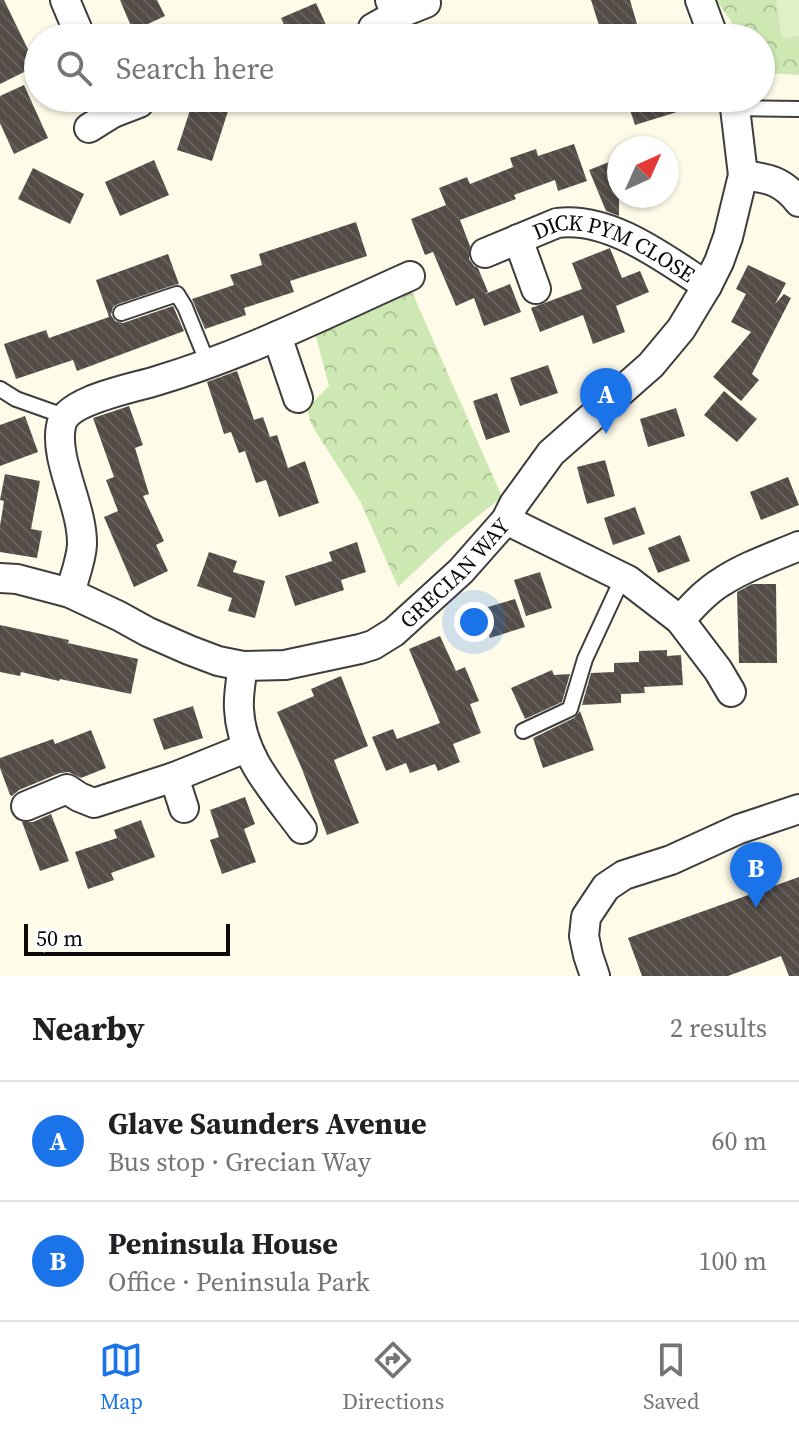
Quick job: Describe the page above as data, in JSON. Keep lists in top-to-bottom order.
{
  "streets": {
    "street": ["DICK PYM CLOSE", "GRECIAN WAY"]
  },
  "crossings": [
    ["DICK PYM CLOSE", "GRECIAN WAY"]
  ],
  "scale_bar": "50 m",
  "north": "top right",
  "page": {
    "search": "Search here",
    "pins": ["A", "B"],
    "scale": "50 m",
    "heading": ["Nearby", "2 results"],
    "list": [
      {
        "mark": "A",
        "name": "Glave Saunders Avenue",
        "note": "Bus stop · Grecian Way",
        "value": "60 m"
      },
      {
        "mark": "B",
        "name": "Peninsula House",
        "note": "Office · Peninsula Park",
        "value": "100 m"
      }
    ],
    "nav": ["Map", "Directions", "Saved"]
  }
}
